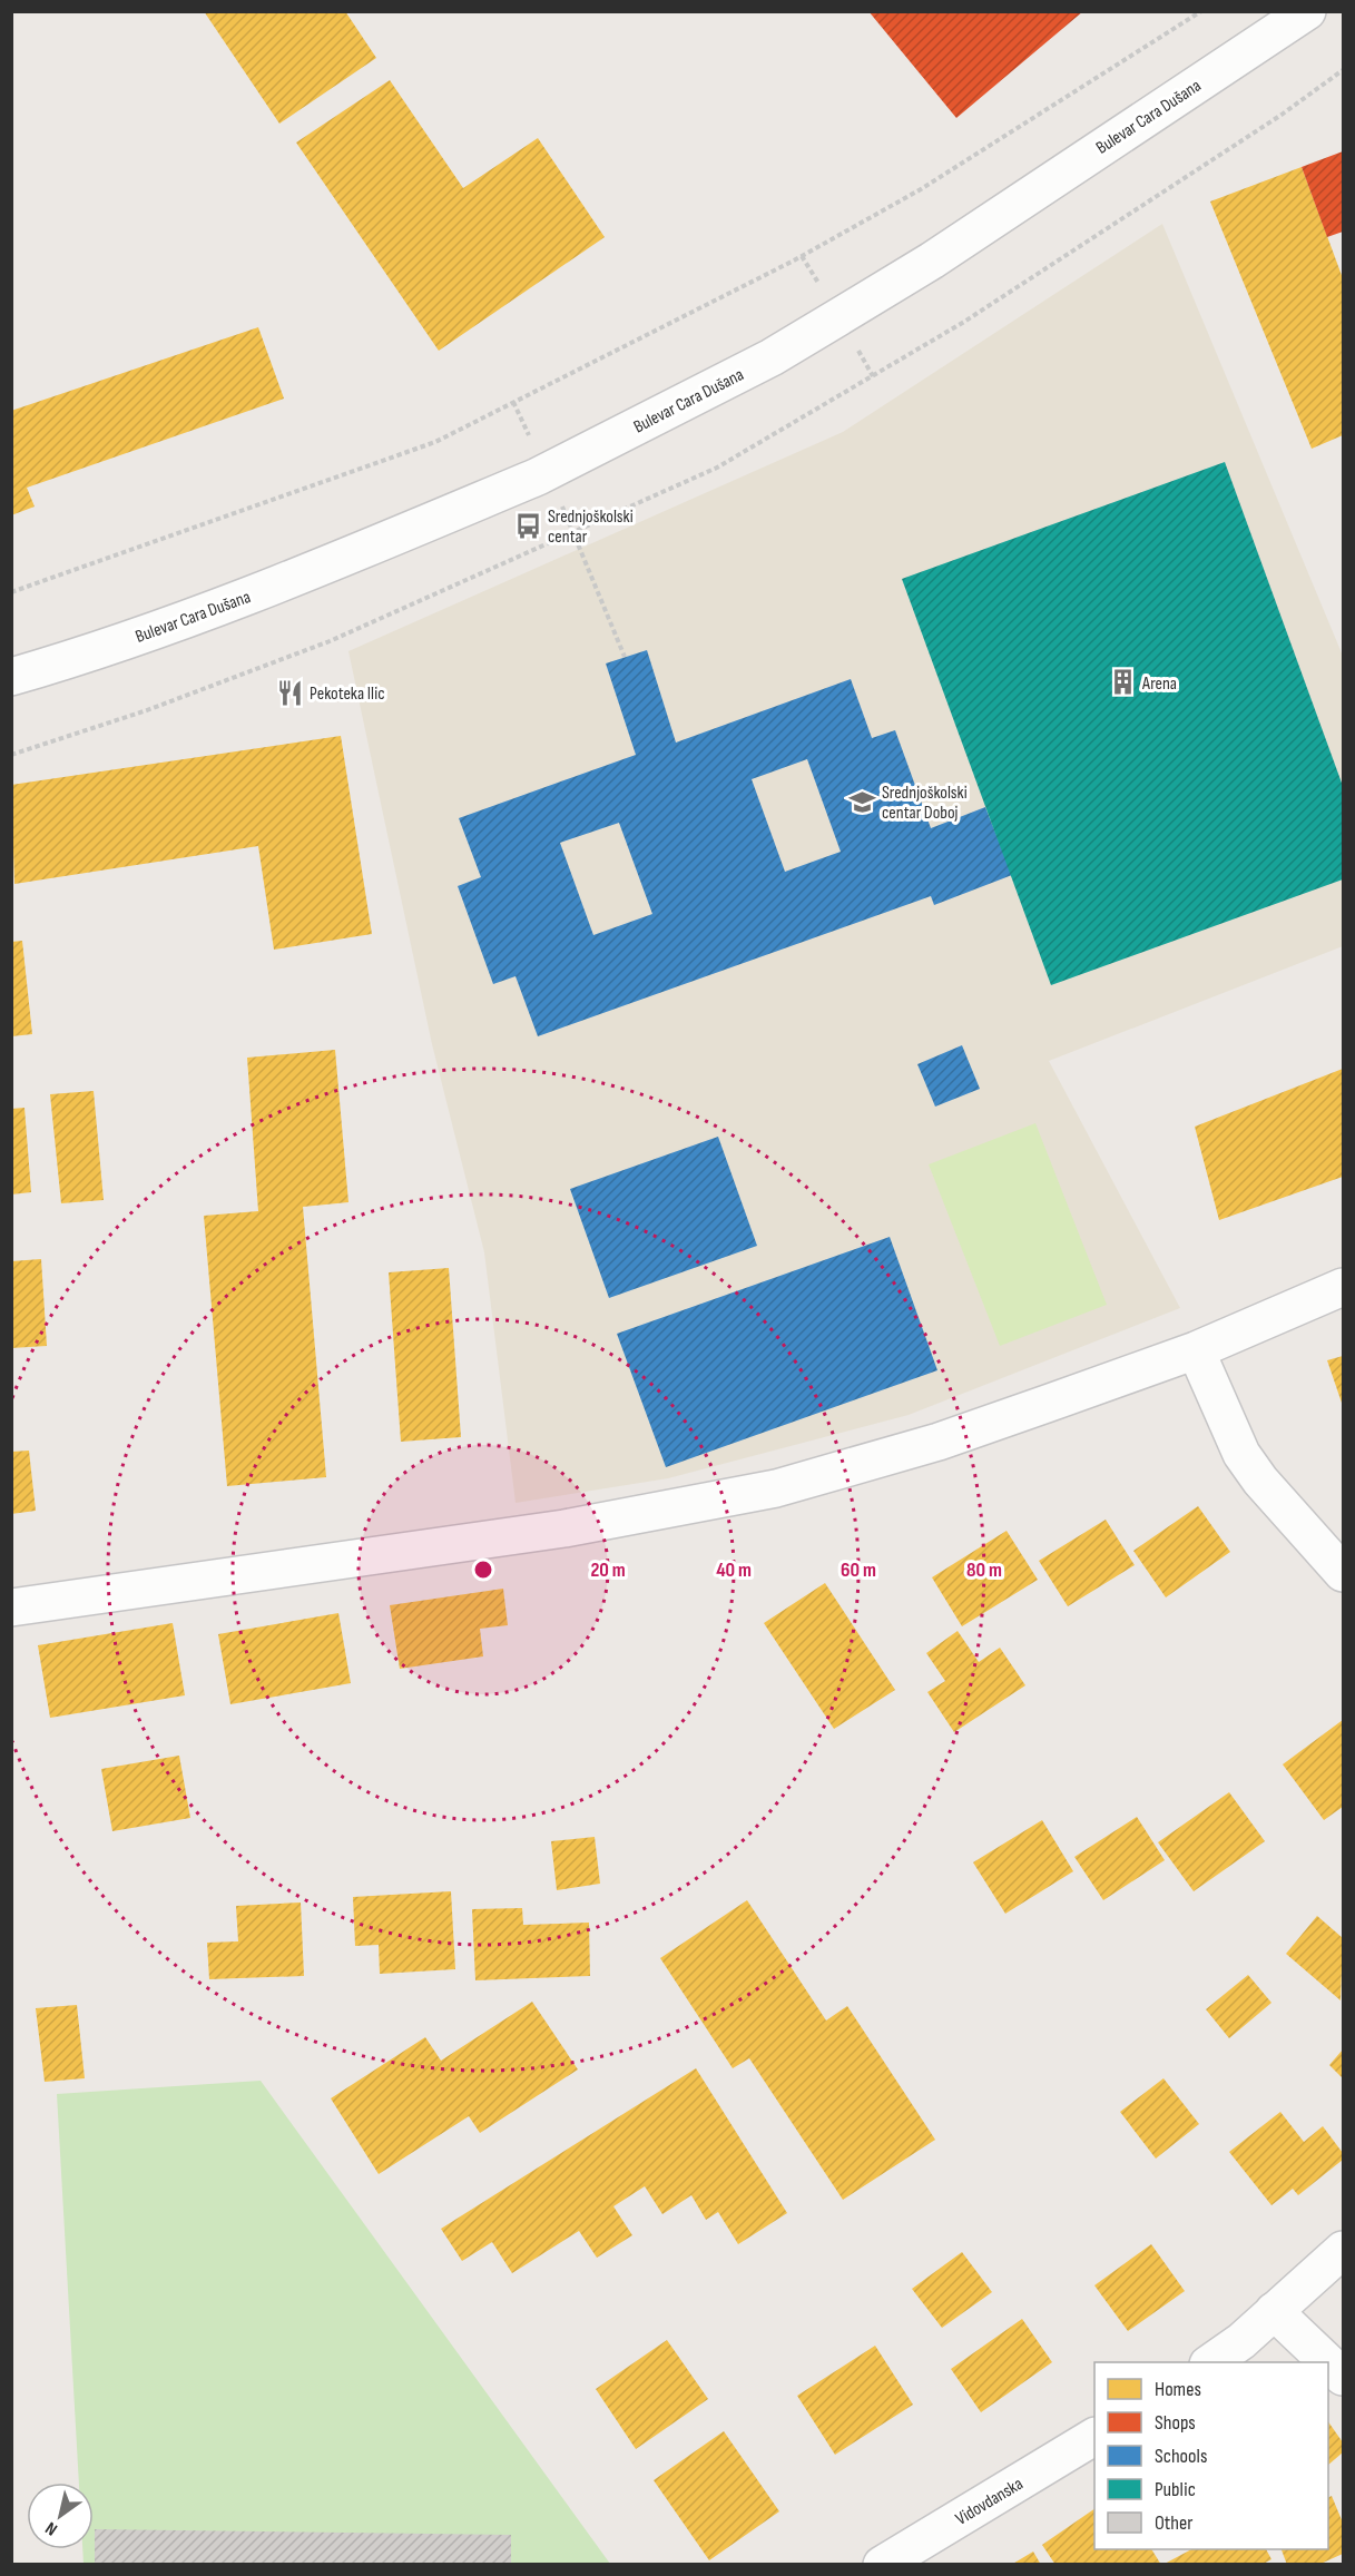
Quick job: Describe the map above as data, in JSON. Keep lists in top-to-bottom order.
{
  "streets": {
    "street": ["Bulevar Cara Dušana", "Vidovdanska"]
  },
  "places": {
    "bus stop": ["Srednjoškolski centar"],
    "building": ["Arena"],
    "restaurant": ["Pekoteka Ilic"],
    "school or university": ["Srednjoškolski centar Doboj"]
  },
  "legend": [
    "Homes",
    "Shops",
    "Schools",
    "Public",
    "Other"
  ],
  "north": "bottom left",
  "rings": [
    "20 m",
    "40 m",
    "60 m",
    "80 m"
  ]
}
